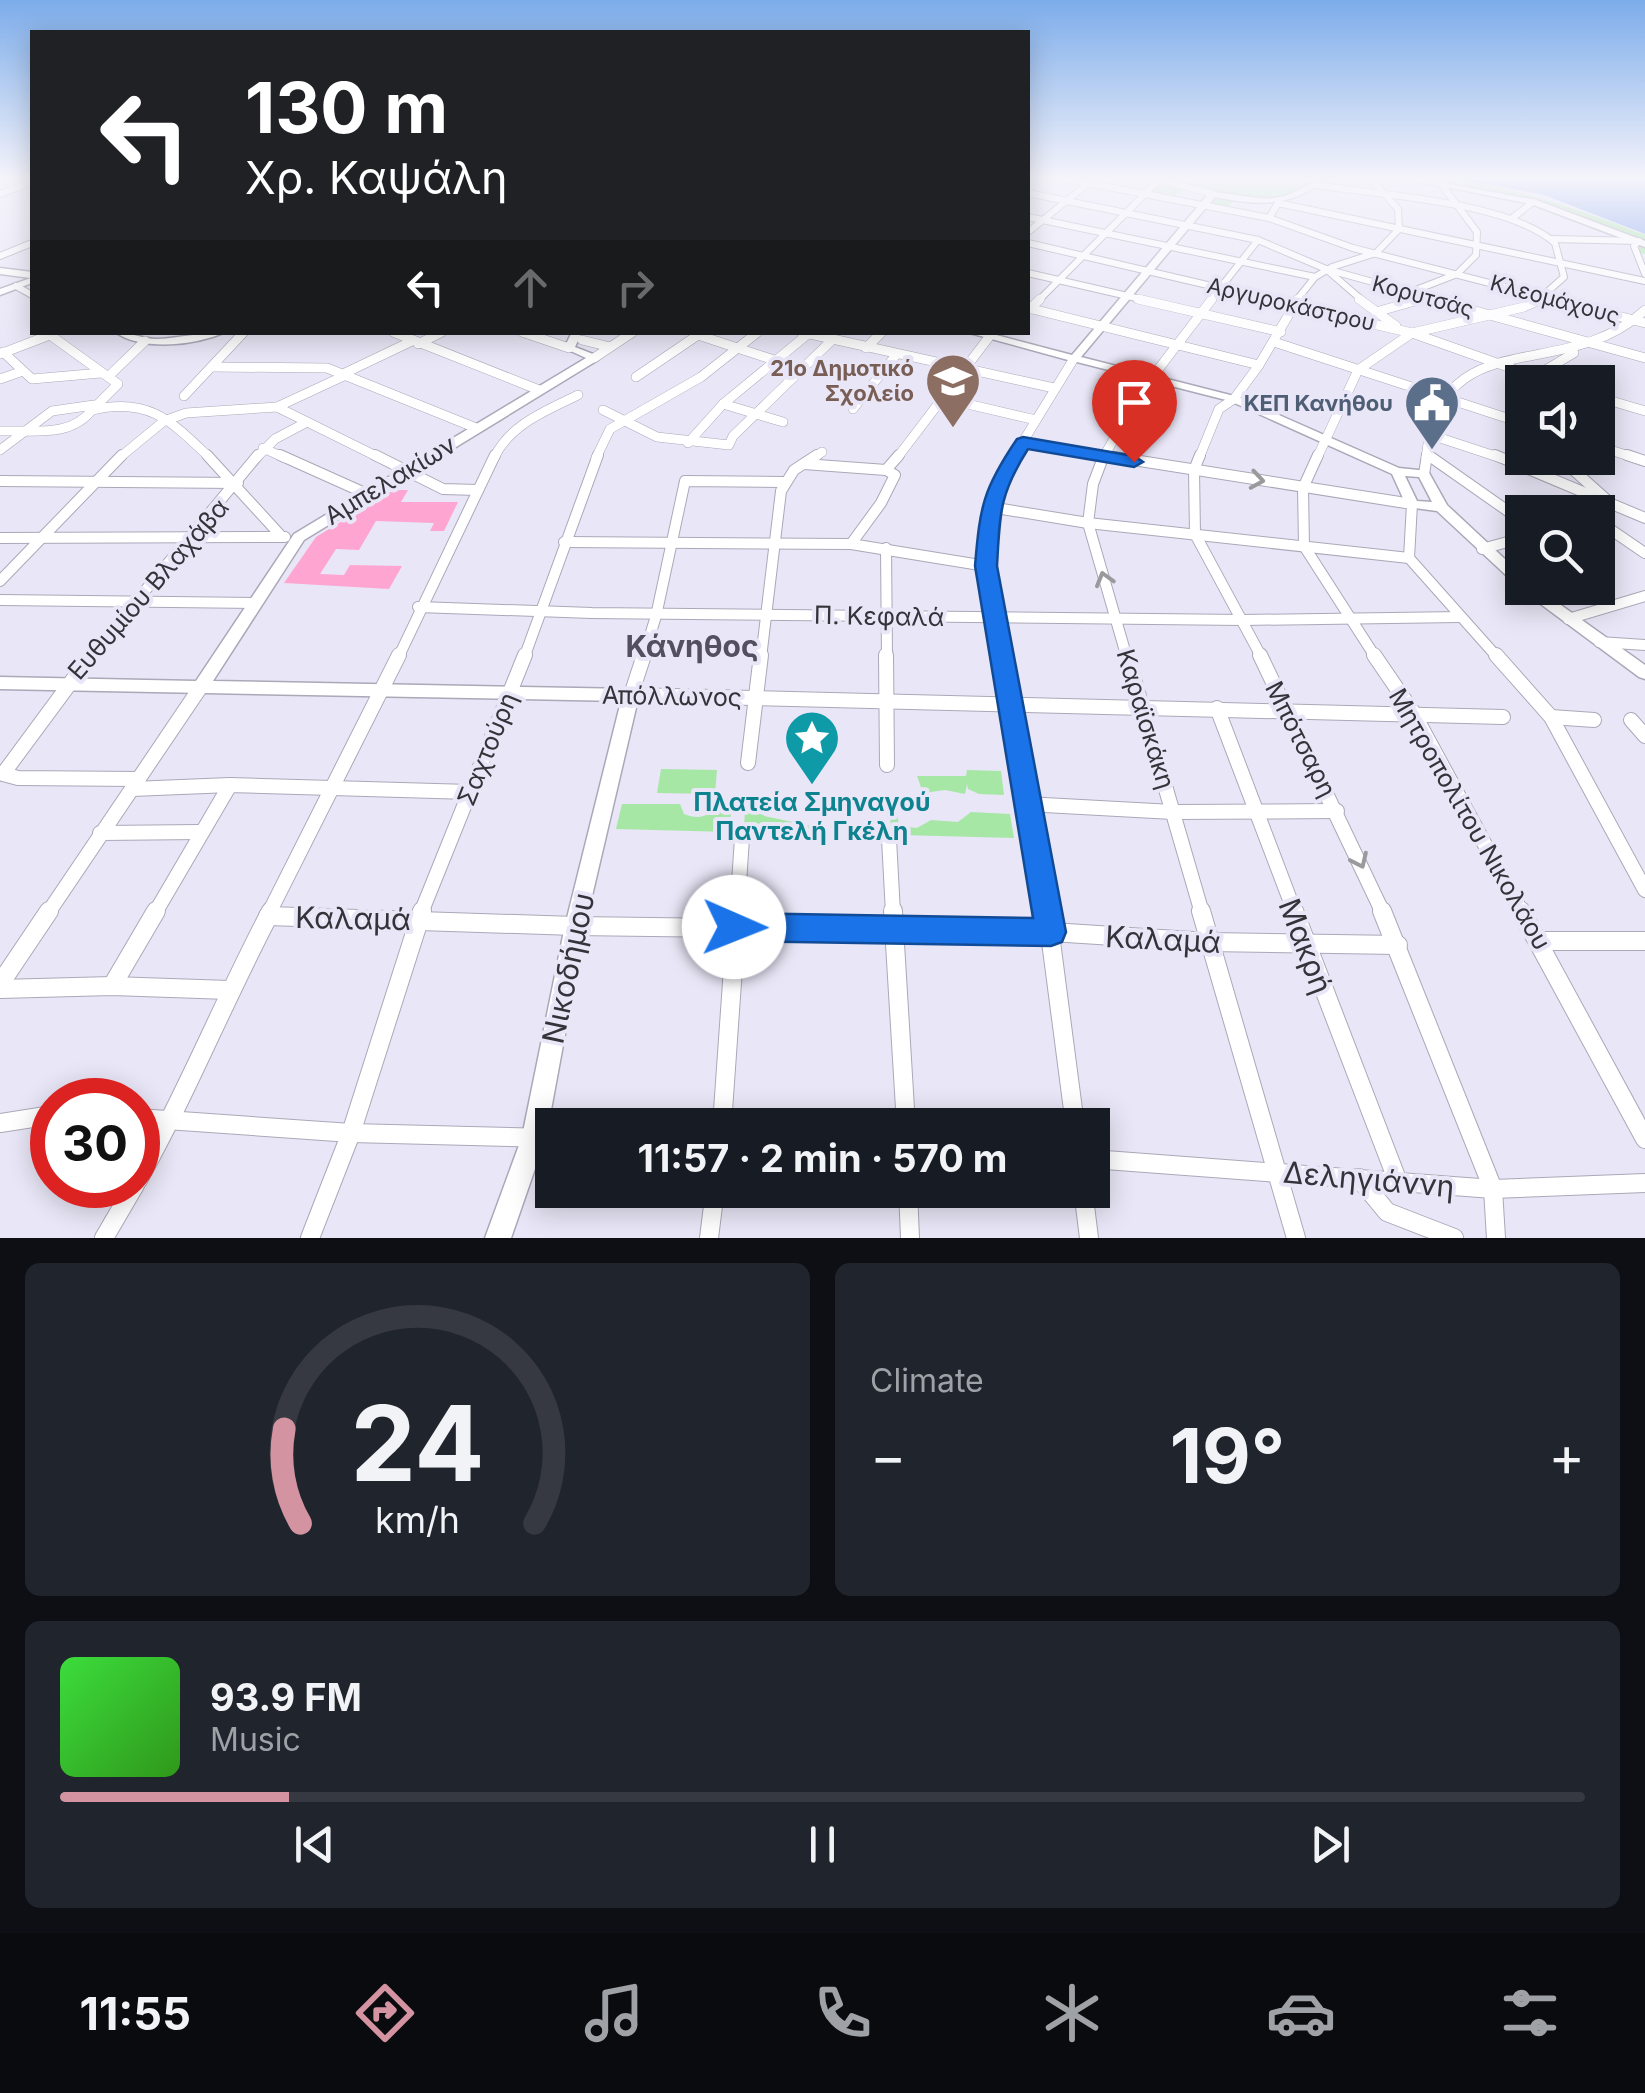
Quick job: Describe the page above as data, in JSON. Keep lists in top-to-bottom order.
{
  "streets": {
    "street": [
      "Κορυτσάς",
      "Κλεομάχους",
      "Αργυροκάστρου",
      "Αμπελακίων",
      "Ευθυμίου Βλαχάβα",
      "Π. Κεφαλά",
      "Απόλλωνος",
      "Καραϊσκάκη",
      "Μπότσαρη",
      "Σαχτούρη",
      "Μητροπολίτου Νικολάου",
      "Καλαμά",
      "Μακρή",
      "Νικοδήμου",
      "Δεληγιάννη"
    ]
  },
  "crossings": [
    ["Κορυτσάς", "Καραϊσκάκη"],
    ["Κορυτσάς", "Μπότσαρη"],
    ["Κλεομάχους", "Μπότσαρη"],
    ["Αργυροκάστρου", "Καραϊσκάκη"],
    ["Αργυροκάστρου", "Μπότσαρη"],
    ["Αμπελακίων", "Απόλλωνος"],
    ["Ευθυμίου Βλαχάβα", "Απόλλωνος"],
    ["Π. Κεφαλά", "Καραϊσκάκη"],
    ["Π. Κεφαλά", "Μπότσαρη"],
    ["Π. Κεφαλά", "Σαχτούρη"],
    ["Π. Κεφαλά", "Μητροπολίτου Νικολάου"],
    ["Απόλλωνος", "Καραϊσκάκη"],
    ["Απόλλωνος", "Μπότσαρη"],
    ["Απόλλωνος", "Σαχτούρη"],
    ["Απόλλωνος", "Μακρή"],
    ["Απόλλωνος", "Νικοδήμου"],
    ["Καραϊσκάκη", "Καλαμά"],
    ["Καραϊσκάκη", "Δεληγιάννη"],
    ["Μπότσαρη", "Καλαμά"],
    ["Μπότσαρη", "Δεληγιάννη"],
    ["Σαχτούρη", "Καλαμά"],
    ["Καλαμά", "Μακρή"],
    ["Καλαμά", "Νικοδήμου"],
    ["Μακρή", "Δεληγιάννη"]
  ],
  "districts": ["Κάνηθος"],
  "places": {
    "school or university": ["21ο Δημοτικό Σχολείο"],
    "public building": ["ΚΕΠ Κανήθου"],
    "place": ["Πλατεία Σμηναγού Παντελή Γκέλη"]
  },
  "page": {
    "turn": ["130 m", "Χρ. Καψάλη"],
    "limit": "30",
    "trip": "11:57 · 2 min · 570 m",
    "tile": "Climate",
    "heat": ["−", "19°", "+"],
    "song": ["93.9 FM", "Music"],
    "tabs": "11:55",
    "gauge": ["24", "km/h"]
  }
}
